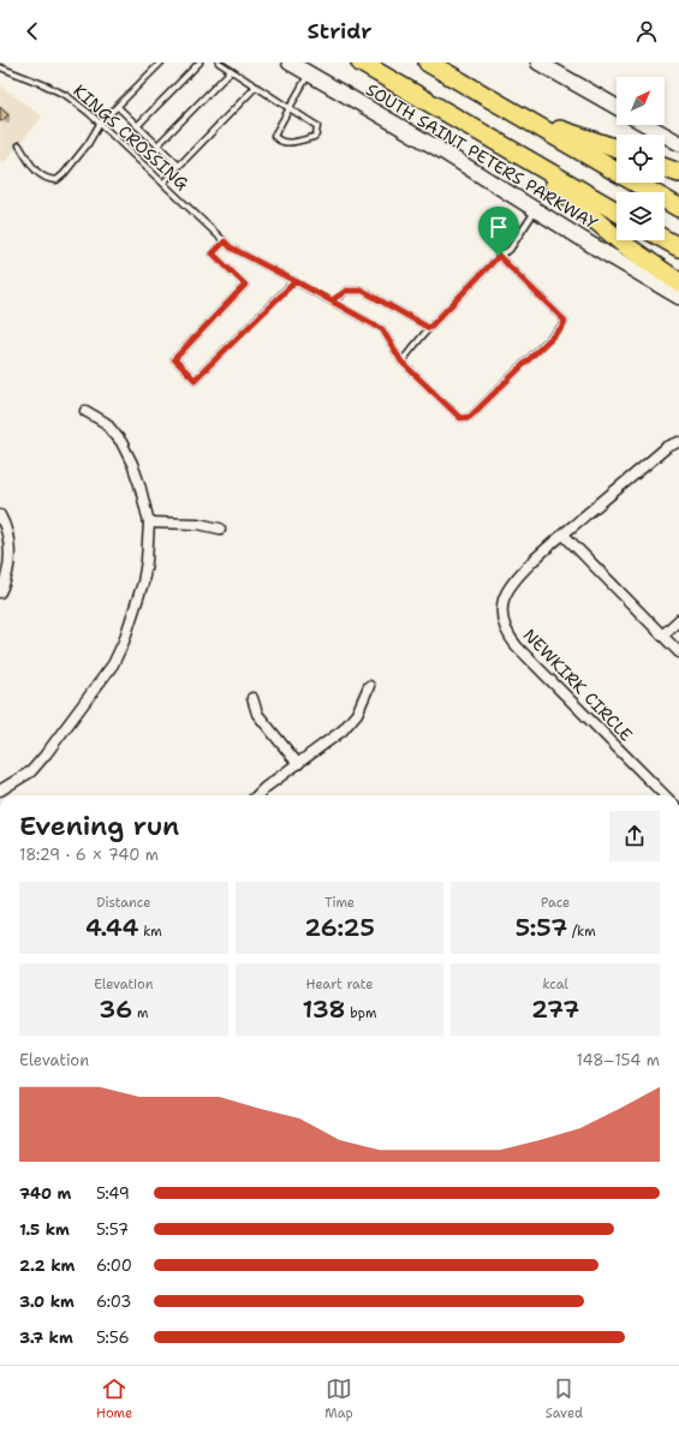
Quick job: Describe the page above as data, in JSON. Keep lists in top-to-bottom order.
{
  "streets": {
    "main road": ["SOUTH SAINT PETERS PARKWAY"],
    "street": ["NEWKIRK CIRCLE"],
    "lane": ["KINGS CROSSING"]
  },
  "north": "top right",
  "page": {
    "header": "Stridr",
    "heading": ["Evening run", "18:29 · 6 × 740 m"],
    "stats": [
      ["Distance", "4.44 km"],
      ["Time", "26:25"],
      ["Pace", "5:57 /km"],
      ["Elevation", "36 m"],
      ["Heart rate", "138 bpm"],
      ["kcal", "277"]
    ],
    "chart": ["Elevation", "148–154 m"],
    "list": [
      {
        "name": "740 m",
        "note": "5:49"
      },
      {
        "name": "1.5 km",
        "note": "5:57"
      },
      {
        "name": "2.2 km",
        "note": "6:00"
      },
      {
        "name": "3.0 km",
        "note": "6:03"
      },
      {
        "name": "3.7 km",
        "note": "5:56"
      }
    ],
    "tabs": ["Home", "Map", "Saved"]
  }
}
